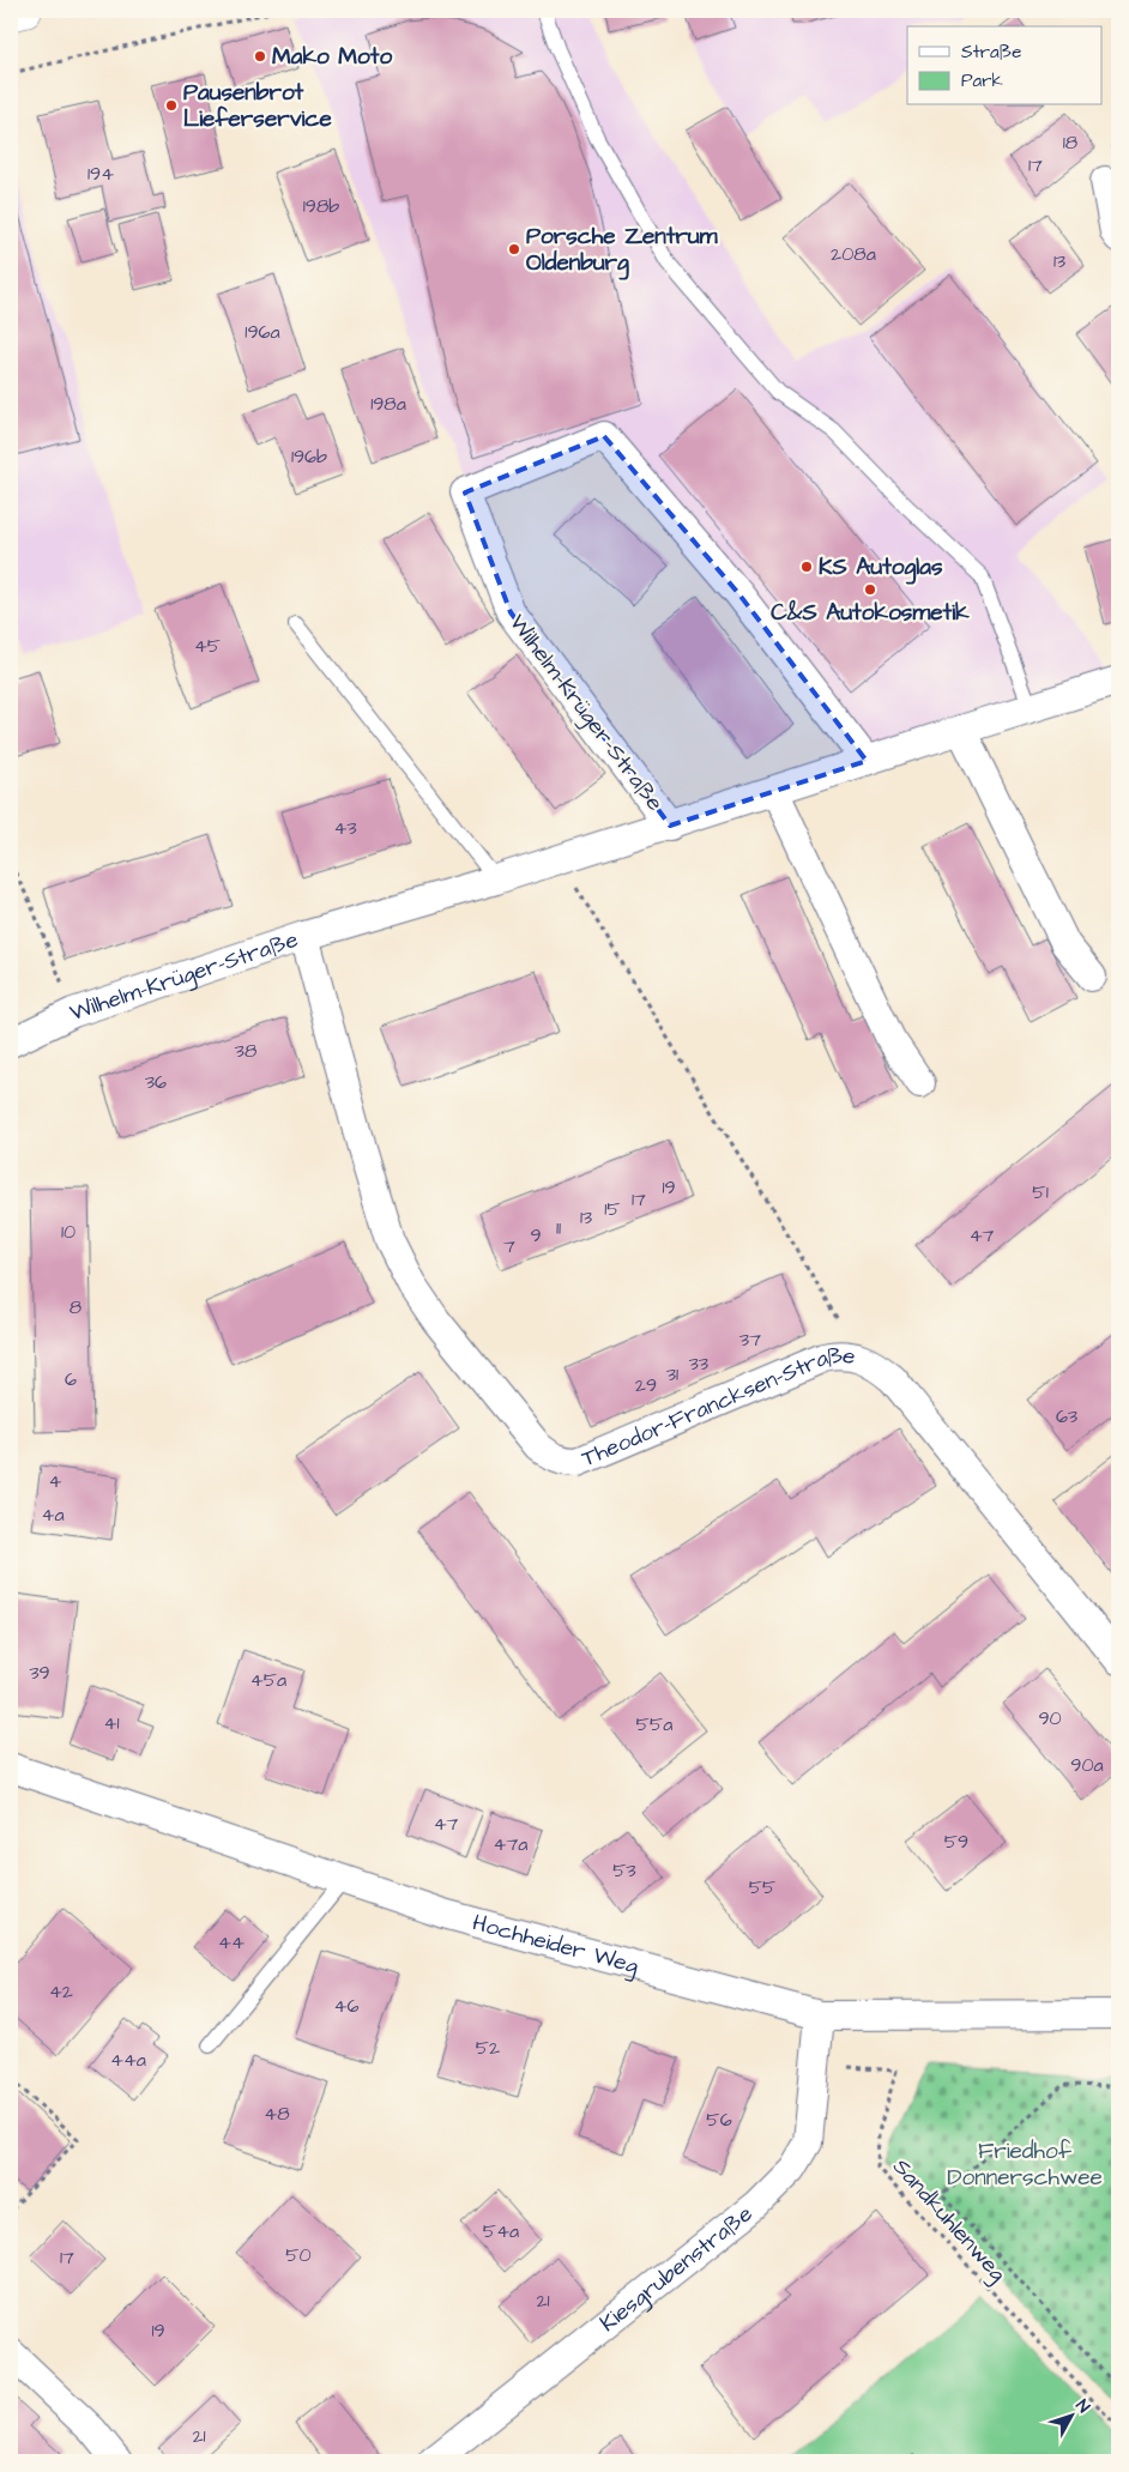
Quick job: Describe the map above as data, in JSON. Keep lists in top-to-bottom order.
{
  "streets": {
    "street": [
      "Wilhelm-Krüger-Straße",
      "Theodor-Francksen-Straße",
      "Hochheider Weg",
      "Kiesgrubenstraße"
    ],
    "path": ["Sandkuhlenweg"]
  },
  "crossings": [
    ["Wilhelm-Krüger-Straße", "Theodor-Francksen-Straße"],
    ["Hochheider Weg", "Kiesgrubenstraße"],
    ["Sandkuhlenweg", "Kiesgrubenstraße"]
  ],
  "parks": ["Friedhof Donnerschwee"],
  "places": [
    "Mako Moto",
    "Pausenbrot Lieferservice",
    "Porsche Zentrum Oldenburg",
    "KS Autoglas",
    "C&S Autokosmetik"
  ],
  "house_numbers": [
    "18",
    "17",
    "194",
    "198b",
    "208a",
    "13",
    "196a",
    "198a",
    "196b",
    "45",
    "43",
    "38",
    "36",
    "19",
    "51",
    "17",
    "15",
    "13",
    "11",
    "10",
    "9",
    "47",
    "7",
    "8",
    "37",
    "33",
    "31",
    "6",
    "29",
    "63",
    "4",
    "4a",
    "39",
    "45a",
    "90",
    "41",
    "55a",
    "90a",
    "47",
    "59",
    "47a",
    "53",
    "55",
    "44",
    "42",
    "46",
    "52",
    "44a",
    "48",
    "56",
    "54a",
    "50",
    "17",
    "21",
    "19",
    "21"
  ],
  "legend": ["Straße", "Park"],
  "north": "top right"
}
